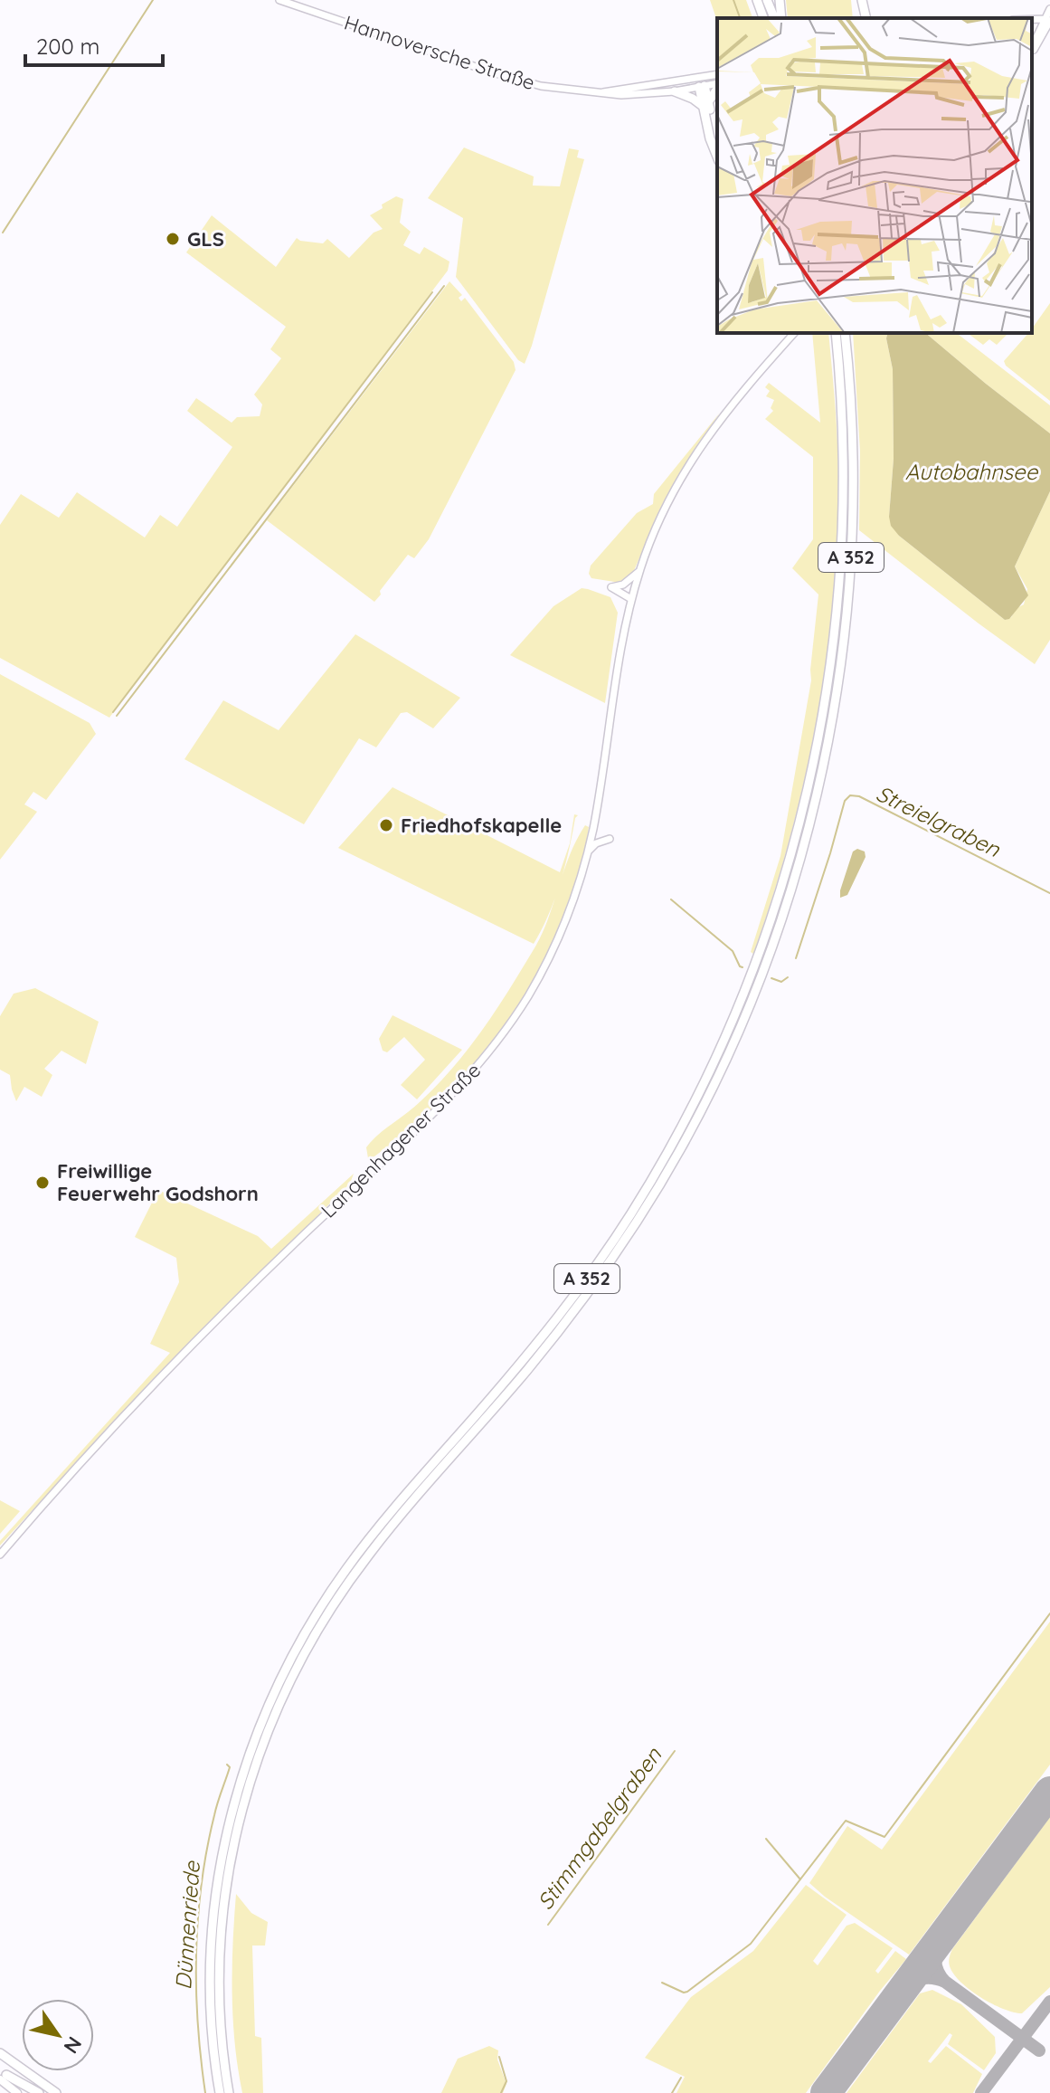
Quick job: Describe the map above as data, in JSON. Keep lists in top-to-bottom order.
{
  "streets": {
    "highway": ["A 352"],
    "main road": ["Hannoversche Straße", "Langenhagener Straße"]
  },
  "water": [
    "Autobahnsee",
    "Streielgraben",
    "Stimmgabelgraben",
    "Dünnenriede"
  ],
  "places": ["GLS", "Friedhofskapelle", "Freiwillige Feuerwehr Godshorn"],
  "scale_bar": "200 m",
  "north": "bottom right"
}
